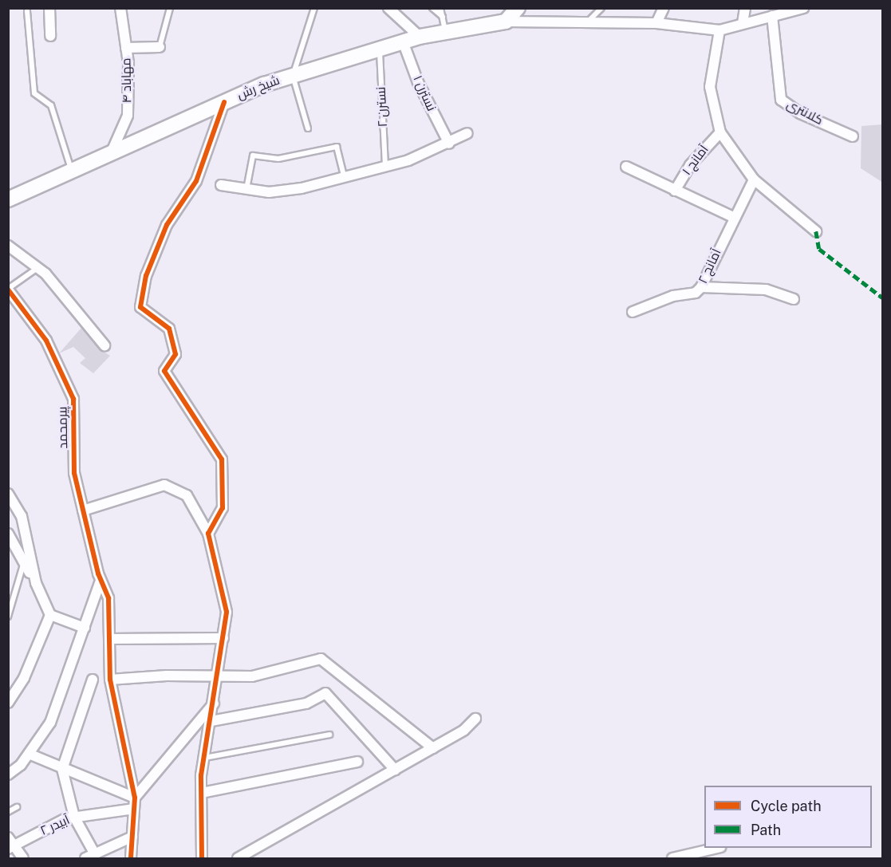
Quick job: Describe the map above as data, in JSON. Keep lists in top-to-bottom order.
{
  "streets": {
    "street": [
      "مهاباد ۴",
      "شیخ رش",
      "نسترن ۱",
      "کلانتری",
      "آمانج ۱",
      "آمانج ۲",
      "پیرمحمد",
      "آبیدر ۲"
    ],
    "lane": ["نسترن ۲"]
  },
  "crossings": [
    ["مهاباد ۴", "شیخ رش"],
    ["شیخ رش", "نسترن ۱"],
    ["شیخ رش", "نسترن ۲"],
    ["پیرمحمد", "آبیدر ۲"]
  ],
  "legend": ["Cycle path", "Path"]
}
